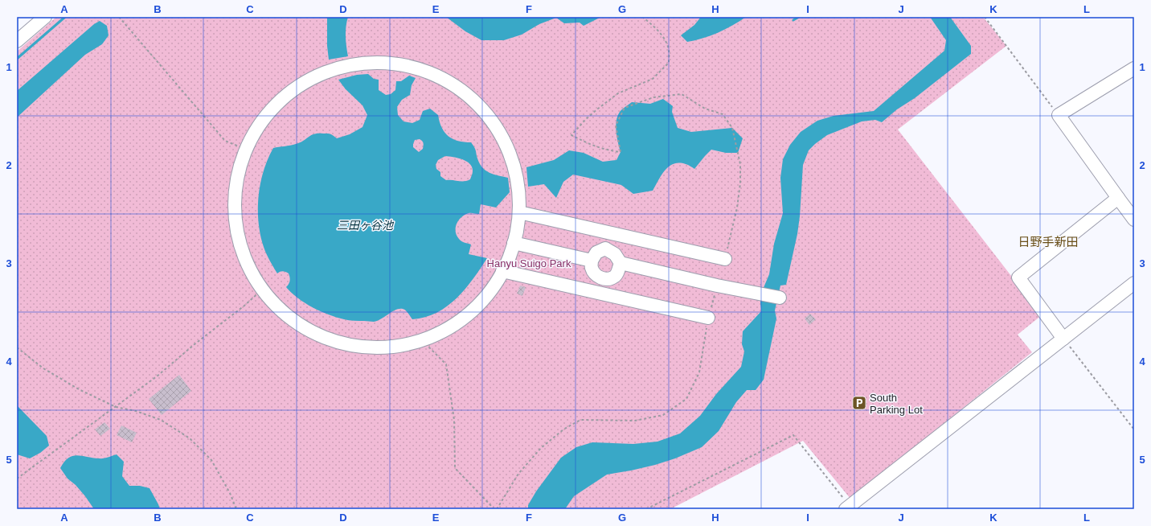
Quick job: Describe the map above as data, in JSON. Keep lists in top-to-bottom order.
{
  "districts": ["日野手新田"],
  "water": ["三田ヶ谷池"],
  "parks": ["Hanyu Suigo Park"],
  "places": {
    "parking": ["South Parking Lot"]
  },
  "grid": {
    "columns": [
      "A",
      "B",
      "C",
      "D",
      "E",
      "F",
      "G",
      "H",
      "I",
      "J",
      "K",
      "L"
    ],
    "rows": [
      "1",
      "2",
      "3",
      "4",
      "5"
    ]
  }
}
